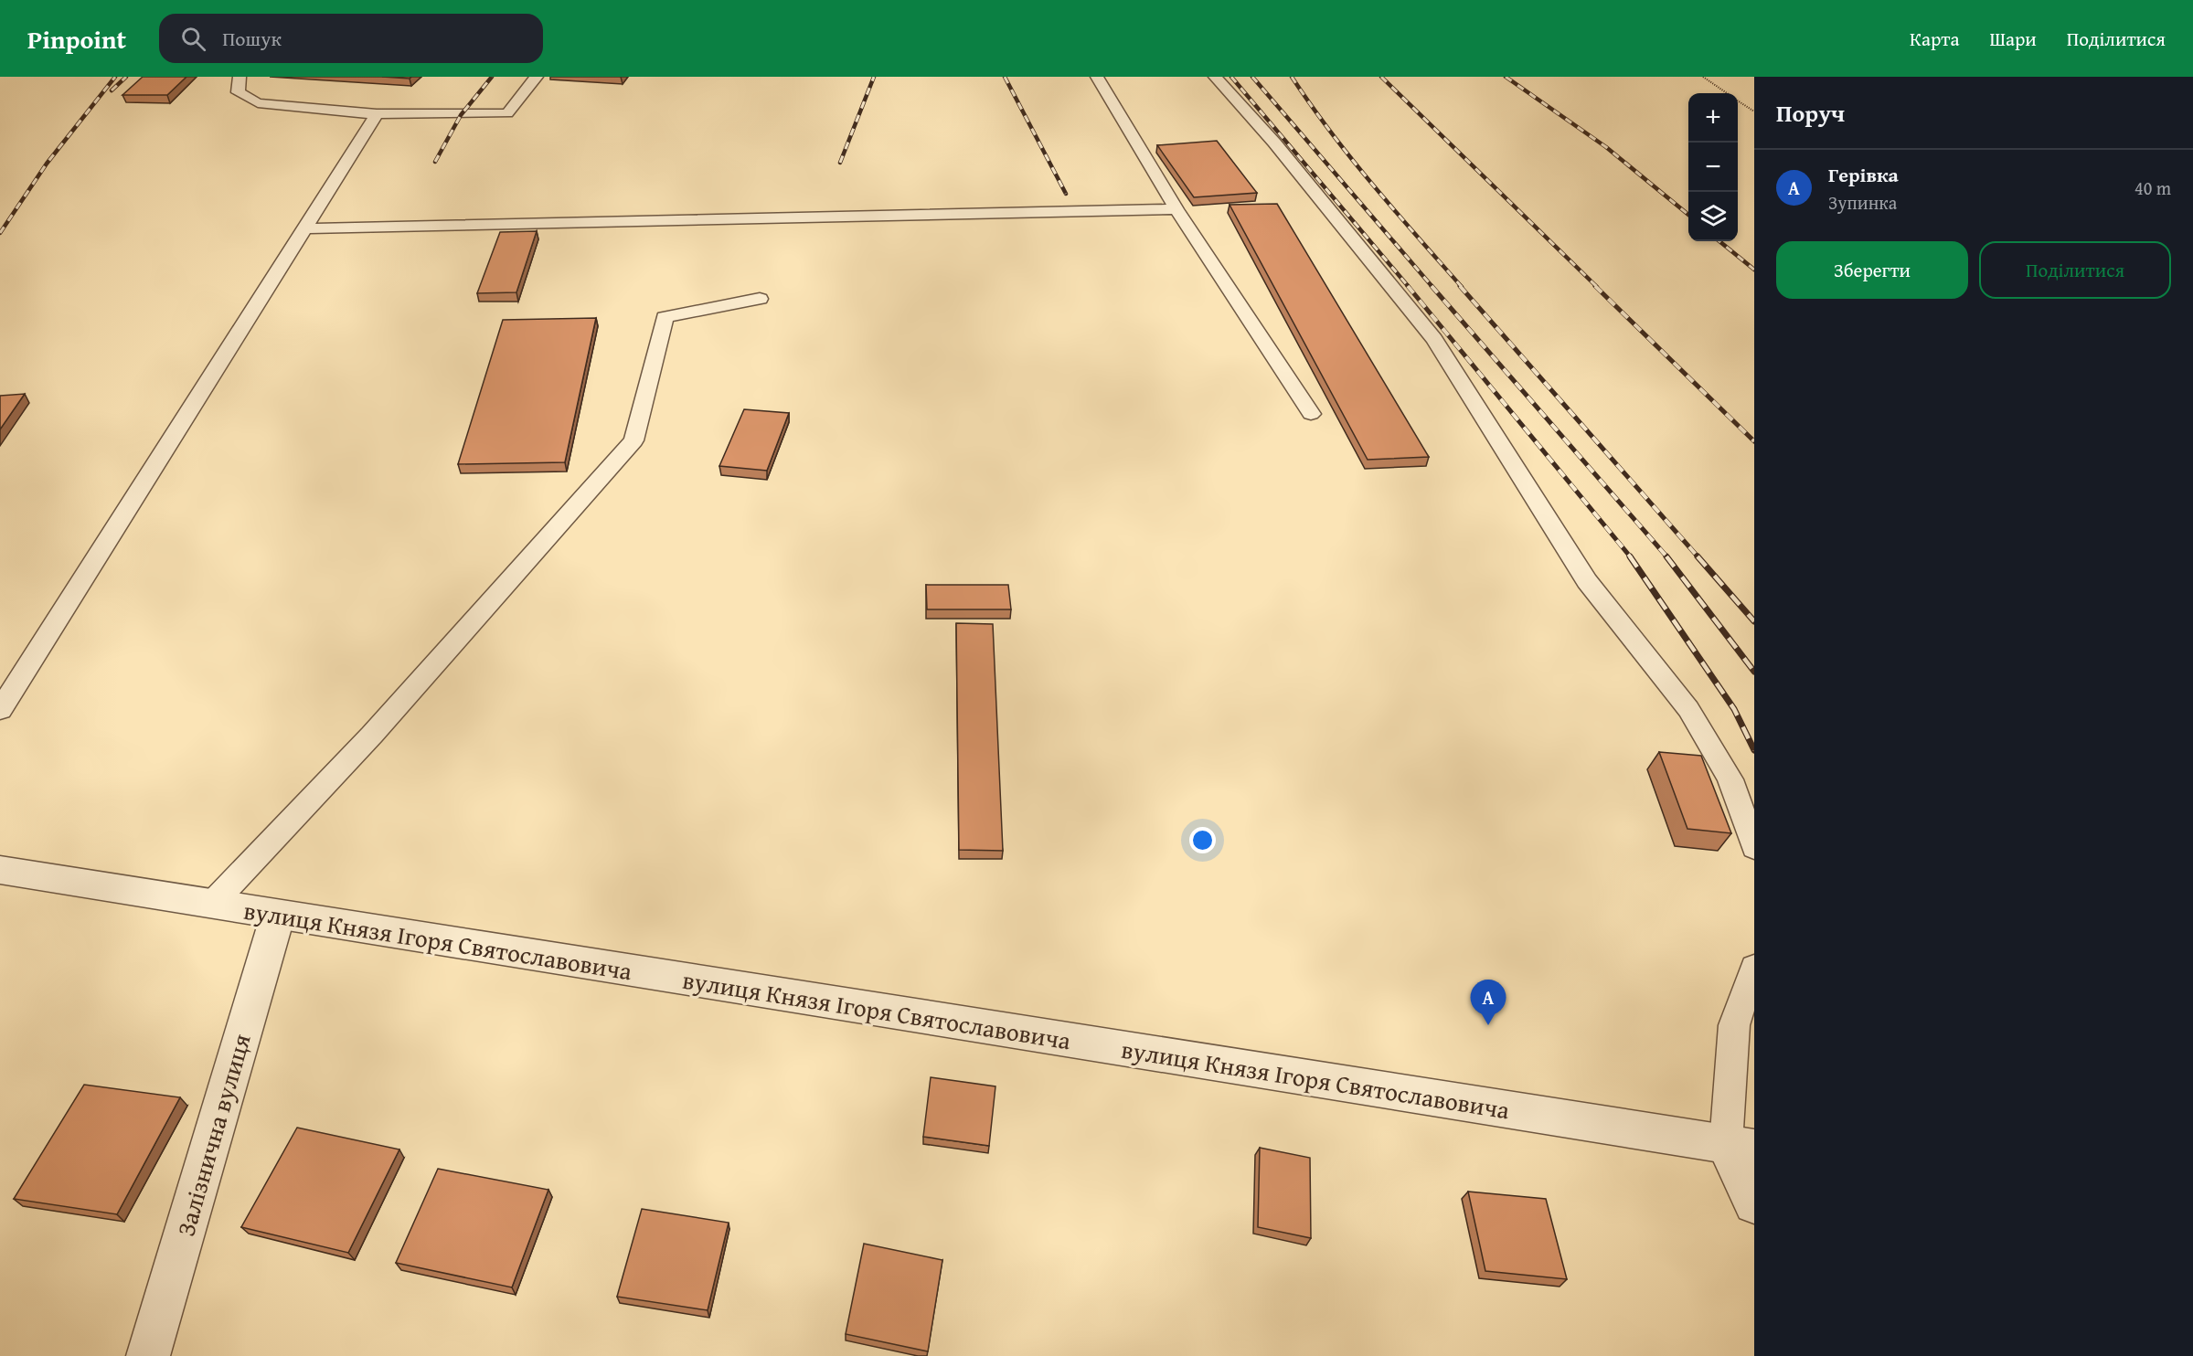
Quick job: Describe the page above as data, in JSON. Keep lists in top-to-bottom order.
{
  "streets": {
    "street": ["вулиця Князя Ігоря Святославовича", "Залізнична вулиця"]
  },
  "crossings": [
    ["вулиця Князя Ігоря Святославовича", "Залізнична вулиця"]
  ],
  "page": {
    "header": "Pinpoint",
    "search": "Пошук",
    "nav": ["Карта", "Шари", "Поділитися"],
    "heading": "Поруч",
    "map_buttons": ["+", "−"],
    "list": [
      {
        "mark": "A",
        "name": "Герівка",
        "note": "Зупинка",
        "value": "40 m"
      }
    ],
    "buttons": ["Зберегти", "Поділитися"],
    "pins": "A"
  }
}
